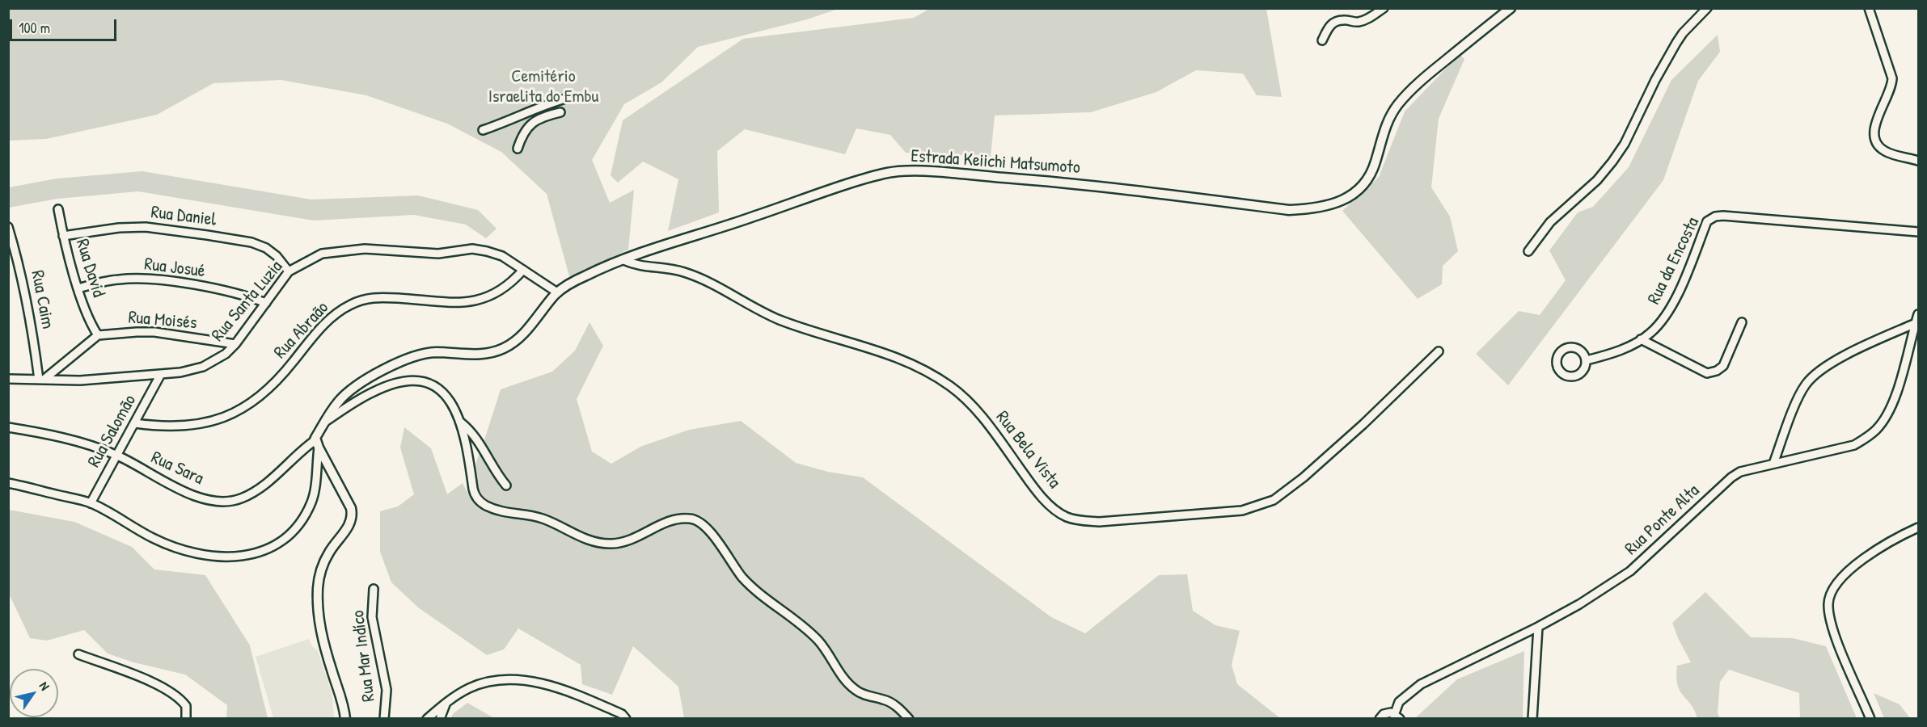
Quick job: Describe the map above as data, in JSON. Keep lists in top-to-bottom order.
{
  "streets": {
    "main road": ["Estrada Keiichi Matsumoto"],
    "street": [
      "Rua Daniel",
      "Rua da Encosta",
      "Rua David",
      "Rua Josué",
      "Rua Caim",
      "Rua Santa Luzia",
      "Rua Moisés",
      "Rua Abraão",
      "Rua Salomão",
      "Rua Bela Vista",
      "Rua Sara",
      "Rua Ponte Alta",
      "Rua Mar Indíco"
    ]
  },
  "crossings": [
    ["Estrada Keiichi Matsumoto", "Rua Santa Luzia"],
    ["Estrada Keiichi Matsumoto", "Rua Bela Vista"],
    ["Estrada Keiichi Matsumoto", "Rua Sara"],
    ["Rua Daniel", "Rua David"],
    ["Rua Daniel", "Rua Santa Luzia"],
    ["Rua David", "Rua Josué"],
    ["Rua David", "Rua Moisés"],
    ["Rua Josué", "Rua Santa Luzia"],
    ["Rua Caim", "Rua Santa Luzia"],
    ["Rua Santa Luzia", "Rua Moisés"],
    ["Rua Santa Luzia", "Rua Abraão"],
    ["Rua Santa Luzia", "Rua Salomão"],
    ["Rua Abraão", "Rua Salomão"],
    ["Rua Salomão", "Rua Sara"]
  ],
  "parks": ["Cemitério Israelita do Embu"],
  "scale_bar": "100 m",
  "north": "top right"
}
